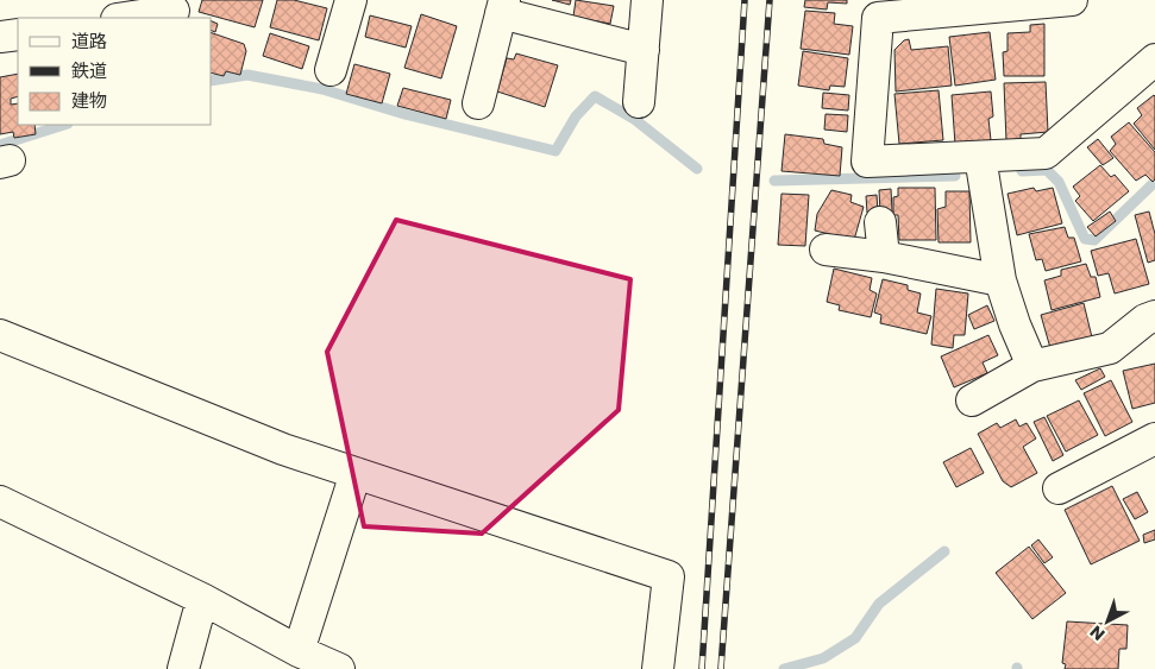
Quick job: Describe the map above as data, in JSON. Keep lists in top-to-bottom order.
{
  "legend": ["道路", "鉄道", "建物"],
  "north": "bottom left"
}
